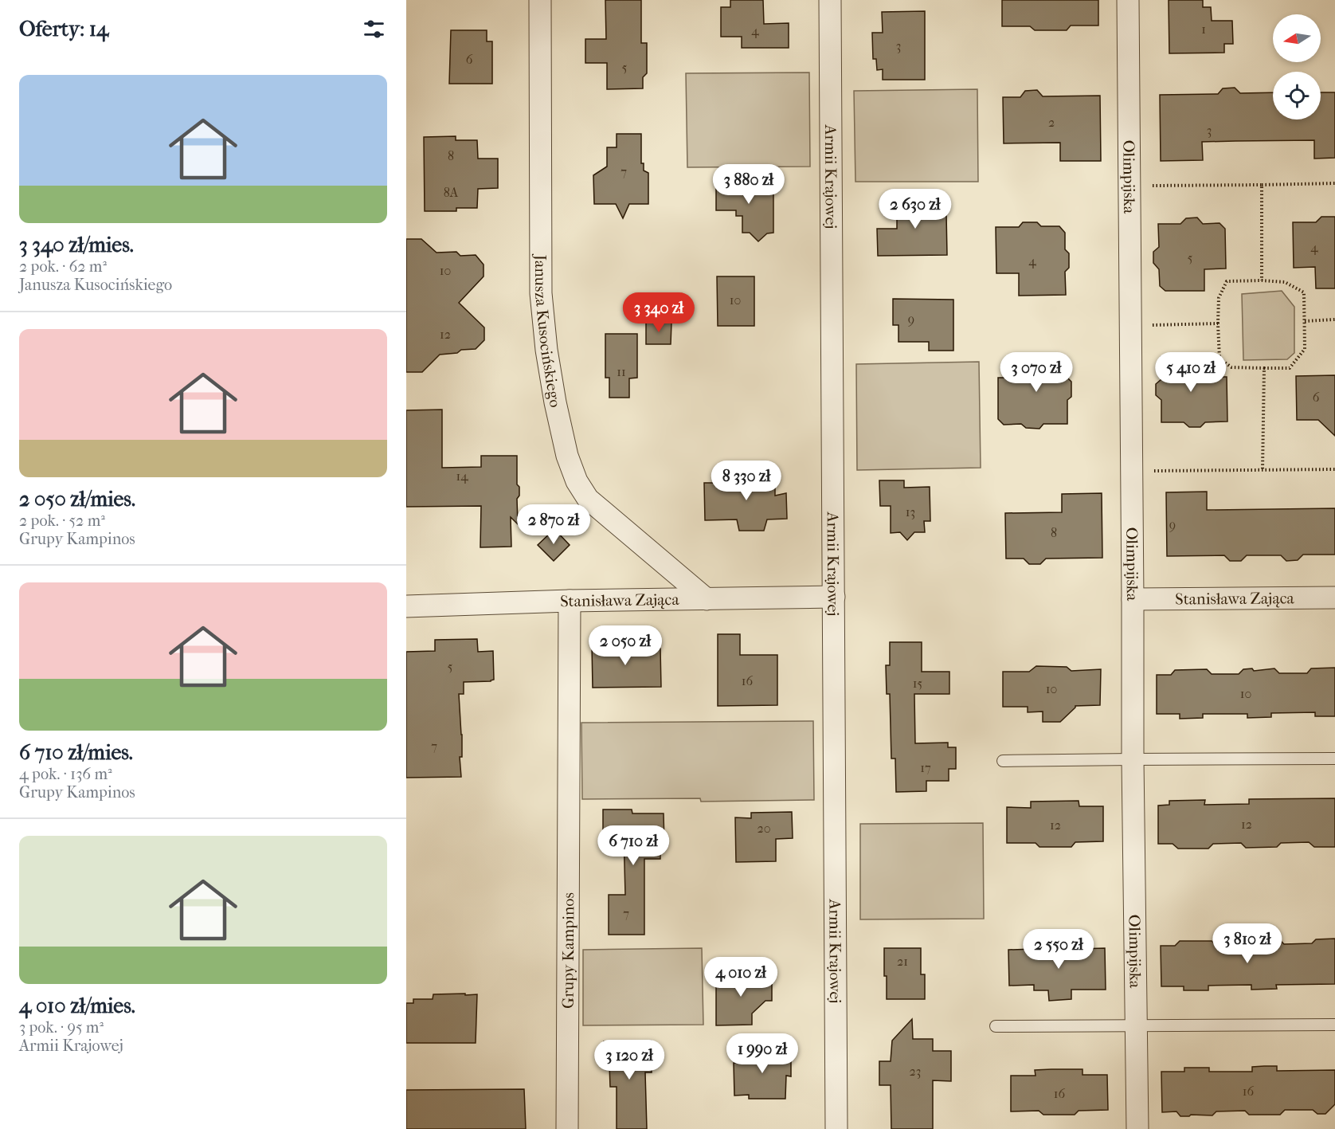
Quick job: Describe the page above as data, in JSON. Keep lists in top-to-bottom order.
{
  "streets": {
    "street": [
      "Armii Krajowej",
      "Olimpijska",
      "Janusza Kusocińskiego",
      "Stanisława Zająca",
      "Grupy Kampinos"
    ]
  },
  "crossings": [
    ["Armii Krajowej", "Stanisława Zająca"],
    ["Olimpijska", "Stanisława Zająca"],
    ["Janusza Kusocińskiego", "Stanisława Zająca"],
    ["Stanisława Zająca", "Grupy Kampinos"]
  ],
  "house_numbers": [
    "1",
    "4",
    "3",
    "6",
    "5",
    "2",
    "3",
    "8",
    "7",
    "8A",
    "4",
    "5",
    "4",
    "10",
    "10",
    "9",
    "12",
    "11",
    "6",
    "14",
    "13",
    "9",
    "8",
    "5",
    "16",
    "15",
    "10",
    "10",
    "7",
    "17",
    "12",
    "12",
    "20",
    "7",
    "21",
    "23",
    "16",
    "16"
  ],
  "north": "left",
  "page": {
    "heading": "Oferty: 14",
    "list": [
      {
        "name": "3 340 zł/mies.",
        "note": "2 pok. · 62 m² · Janusza Kusocińskiego"
      },
      {
        "name": "2 050 zł/mies.",
        "note": "2 pok. · 52 m² · Grupy Kampinos"
      },
      {
        "name": "6 710 zł/mies.",
        "note": "4 pok. · 136 m² · Grupy Kampinos"
      },
      {
        "name": "4 010 zł/mies.",
        "note": "3 pok. · 95 m² · Armii Krajowej"
      }
    ],
    "price": [
      "3 880 zł",
      "2 630 zł",
      "3 340 zł",
      "3 070 zł",
      "5 410 zł",
      "8 330 zł",
      "2 870 zł",
      "2 050 zł",
      "6 710 zł",
      "3 810 zł",
      "2 550 zł",
      "4 010 zł",
      "1 990 zł",
      "3 120 zł"
    ]
  }
}
